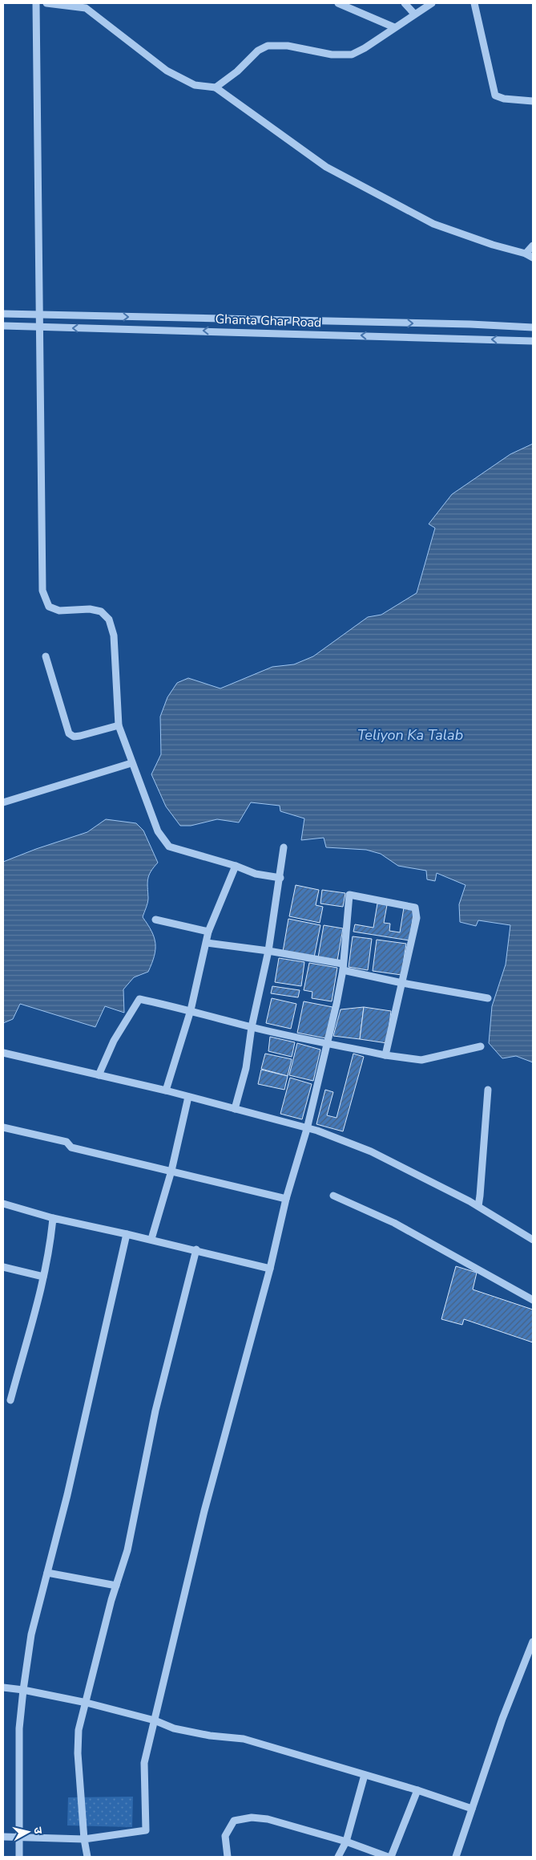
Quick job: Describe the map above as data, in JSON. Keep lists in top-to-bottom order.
{
  "streets": {
    "street": ["Ghanta Ghar Road"]
  },
  "water": ["Teliyon Ka Talab"],
  "north": "right"
}
